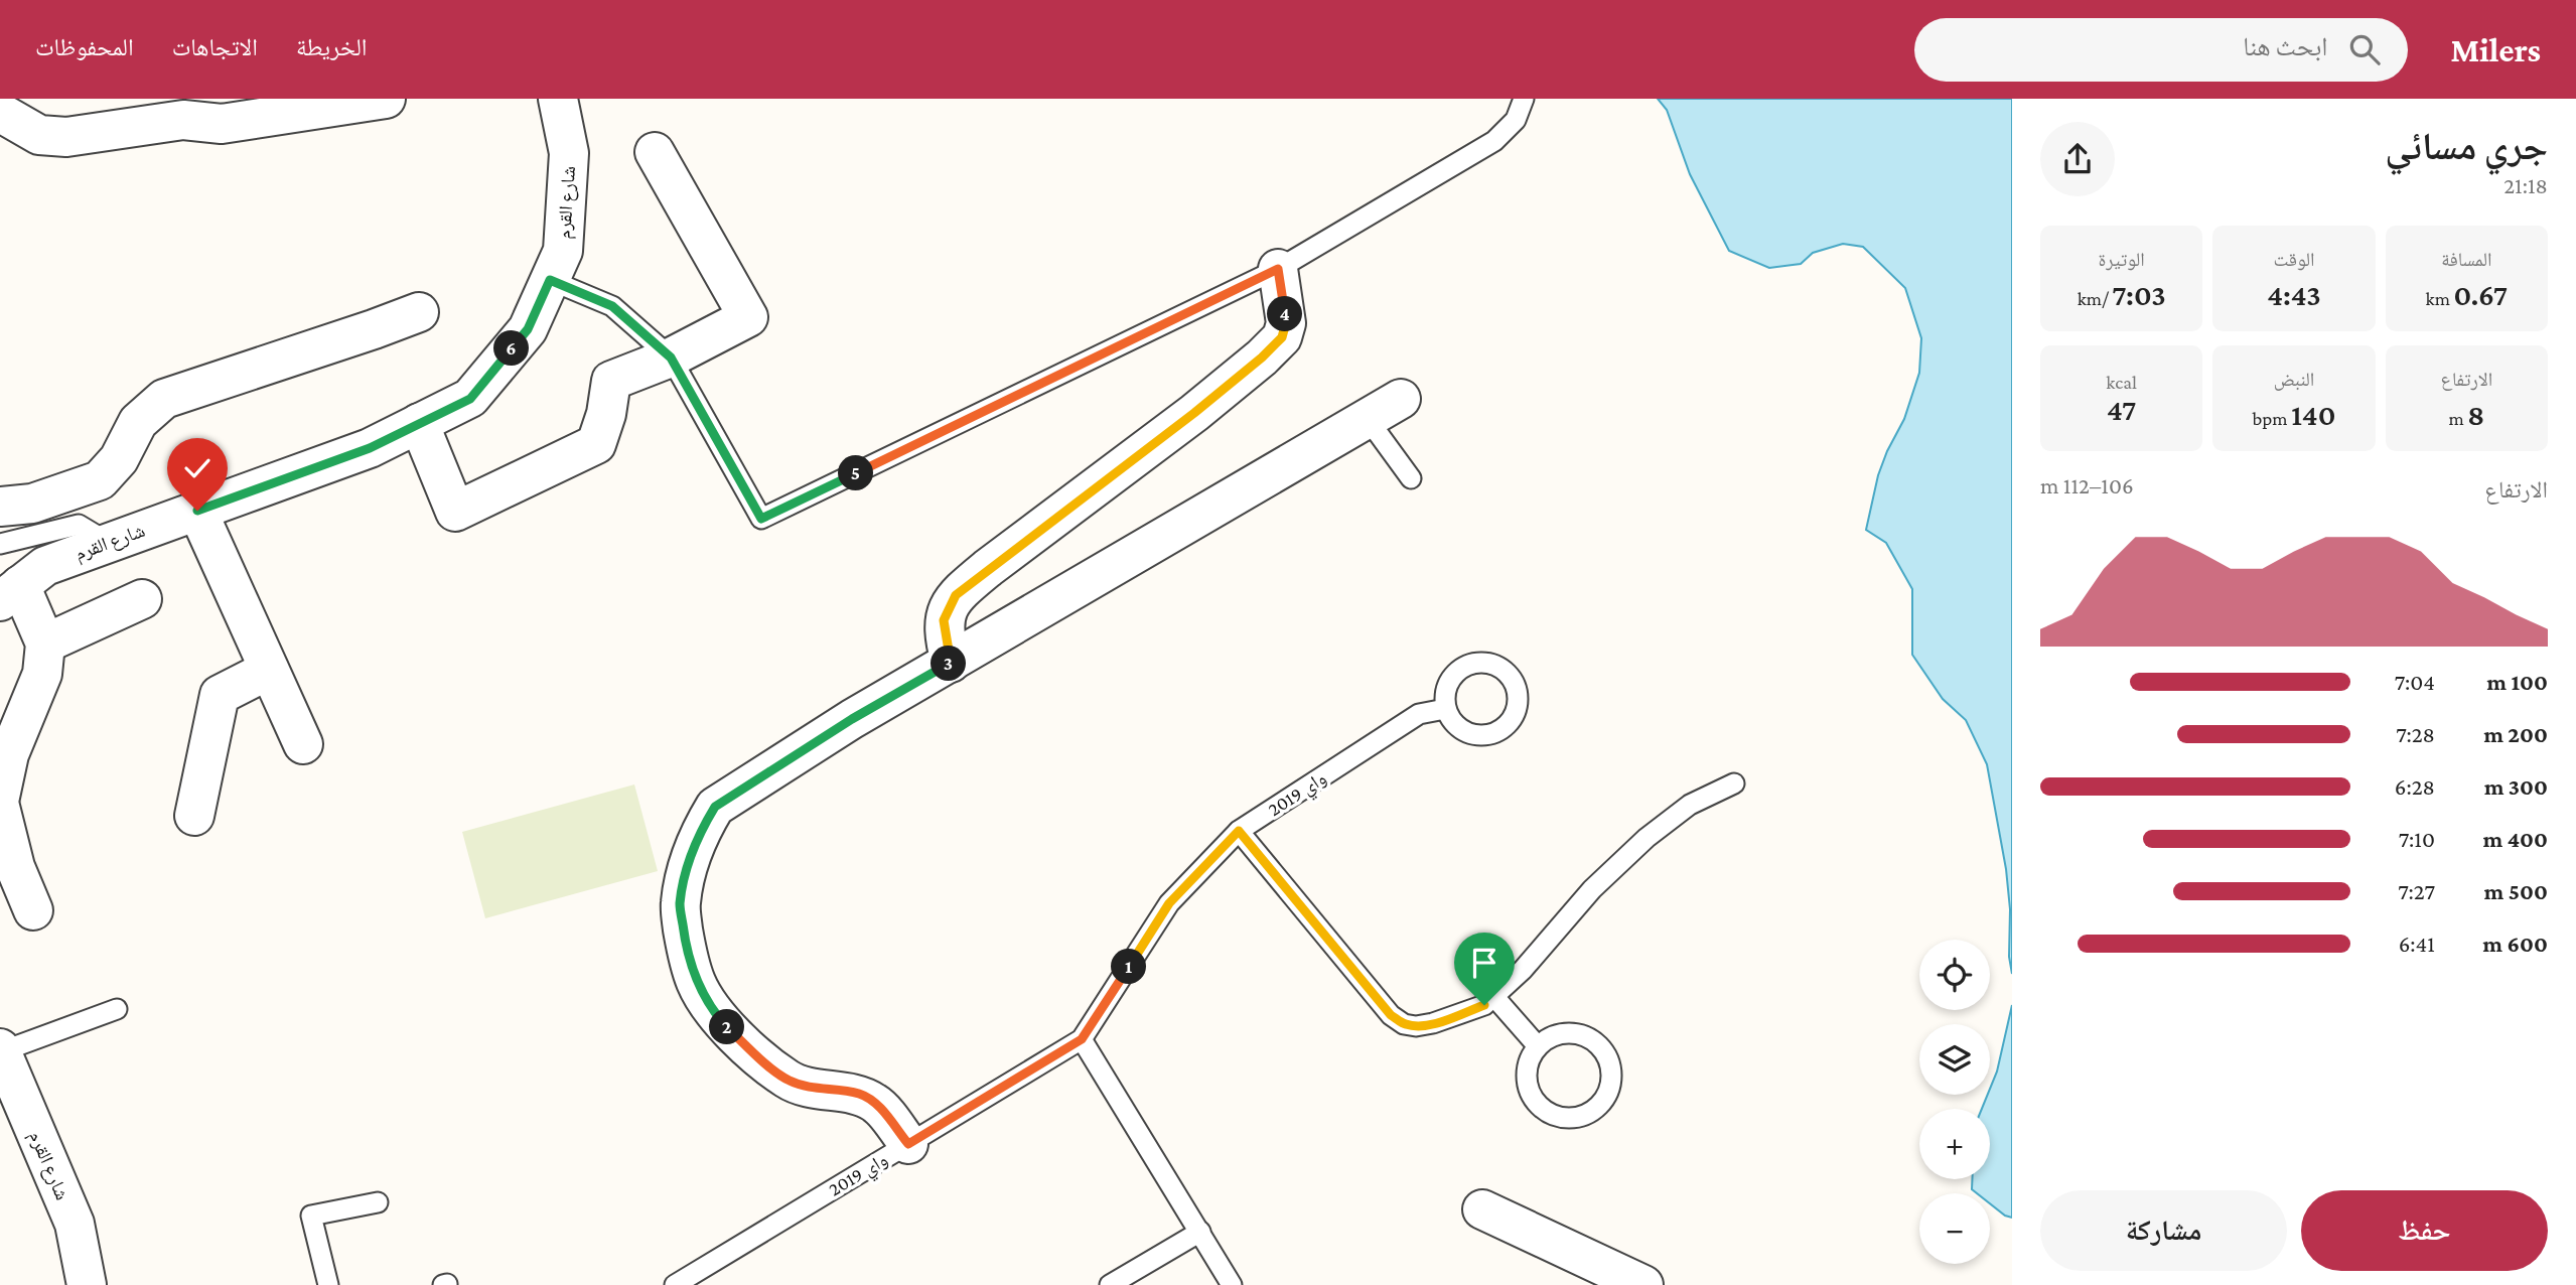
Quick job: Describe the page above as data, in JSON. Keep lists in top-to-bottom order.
{
  "streets": {
    "street": ["شارع القرم"],
    "lane": ["واي 2019"]
  },
  "page": {
    "header": "Milers",
    "search": "ابحث هنا",
    "nav": ["الخريطة", "الاتجاهات", "المحفوظات"],
    "heading": ["جري مسائي", "21:18"],
    "stats": [
      ["المسافة", "0.67 km"],
      ["الوقت", "4:43"],
      ["الوتيرة", "7:03 /km"],
      ["الارتفاع", "8 m"],
      ["النبض", "140 bpm"],
      ["kcal", "47"]
    ],
    "pins": [
      "4",
      "6",
      "5",
      "3",
      "1",
      "2"
    ],
    "chart": ["الارتفاع", "106–112 m"],
    "list": [
      {
        "name": "100 m",
        "note": "7:04"
      },
      {
        "name": "200 m",
        "note": "7:28"
      },
      {
        "name": "300 m",
        "note": "6:28"
      },
      {
        "name": "400 m",
        "note": "7:10"
      },
      {
        "name": "500 m",
        "note": "7:27"
      },
      {
        "name": "600 m",
        "note": "6:41"
      }
    ],
    "map_buttons": ["+", "−"],
    "buttons": ["حفظ", "مشاركة"]
  }
}
